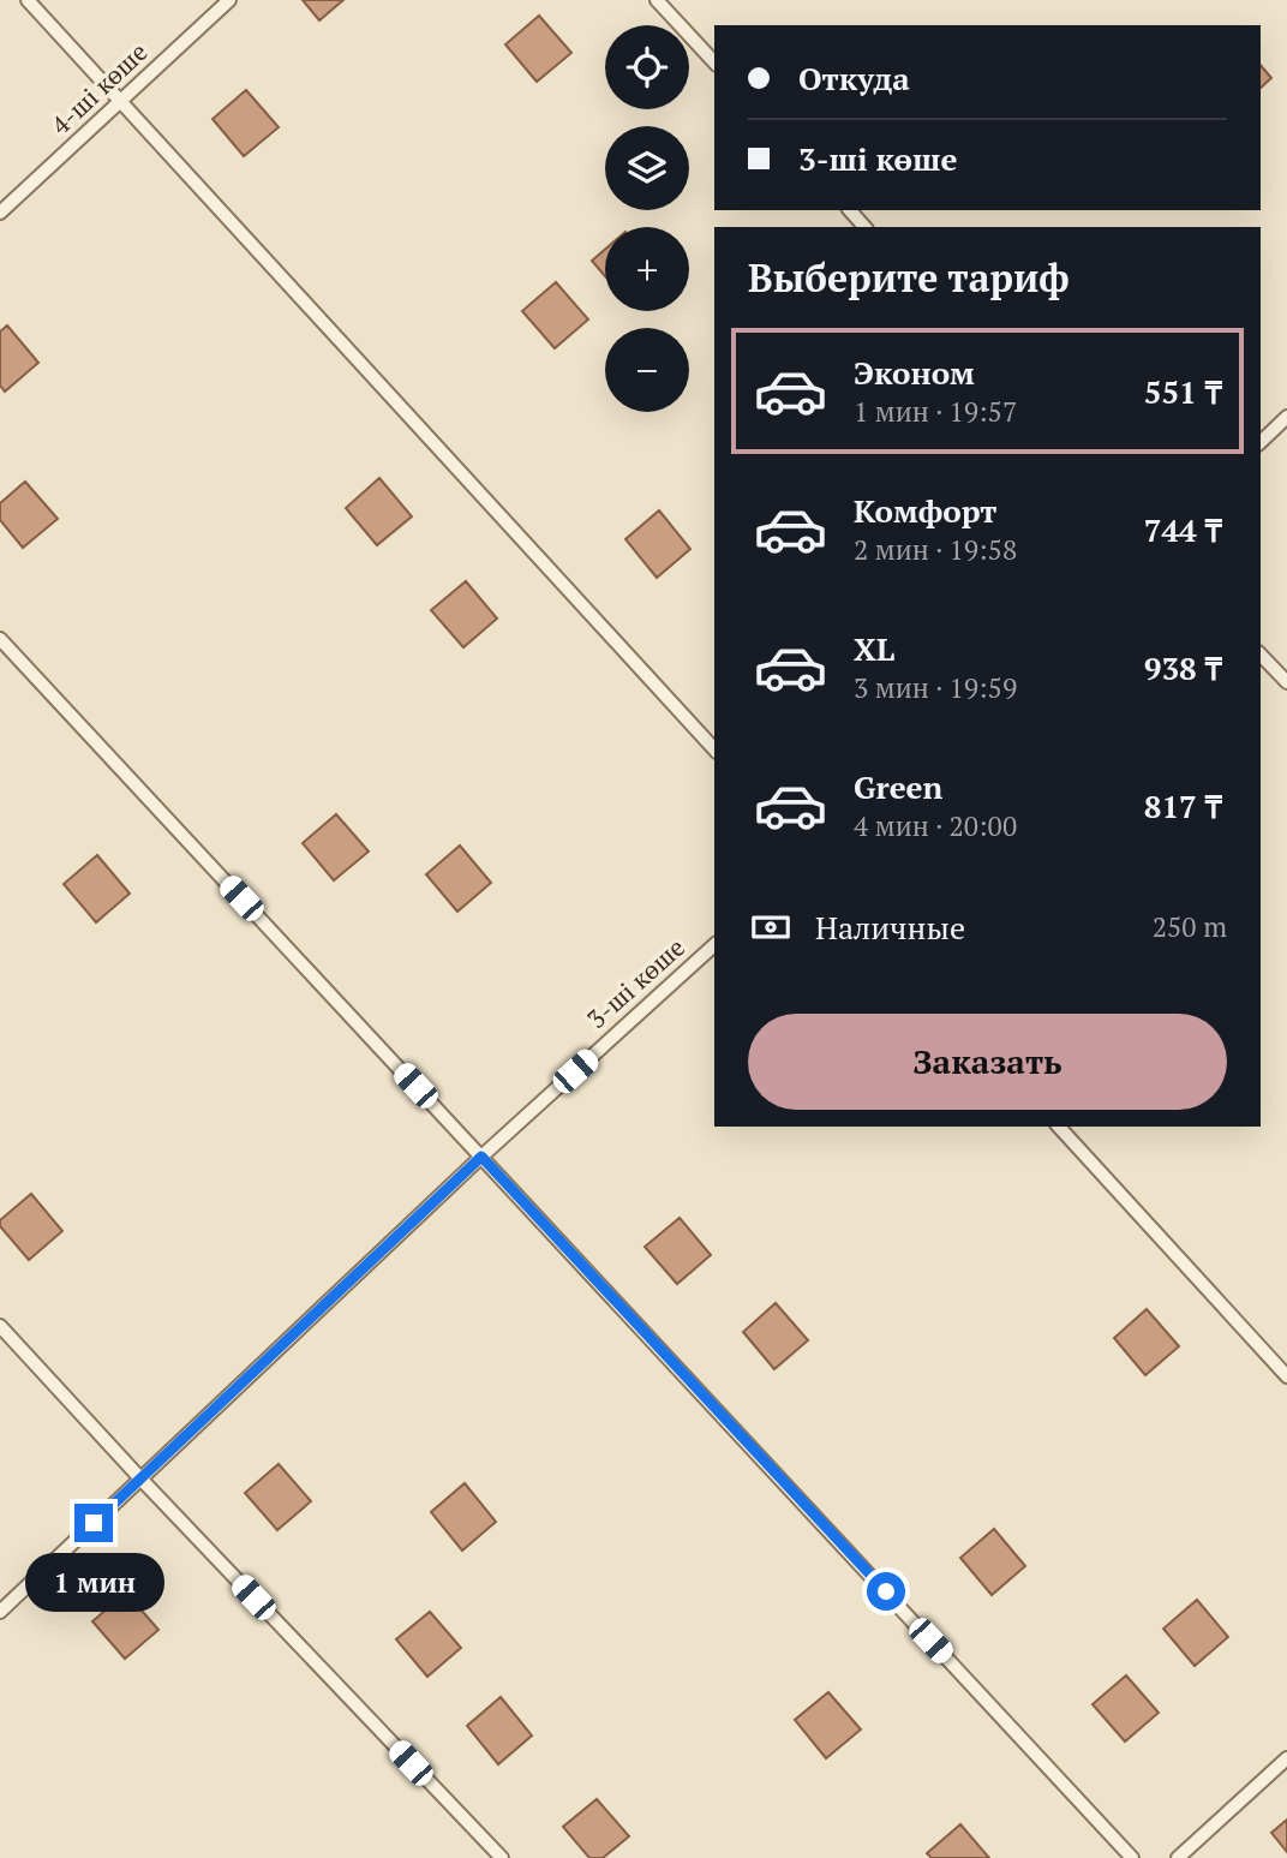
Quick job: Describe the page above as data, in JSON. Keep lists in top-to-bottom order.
{
  "streets": {
    "lane": ["4-ші көше", "3-ші көше"]
  },
  "page": {
    "map_buttons": ["+", "−"],
    "banner": ["Откуда", "3-ші көше"],
    "heading": "Выберите тариф",
    "list": [
      {
        "name": "Эконом",
        "note": "1 мин · 19:57",
        "value": "551 ₸"
      },
      {
        "name": "Комфорт",
        "note": "2 мин · 19:58",
        "value": "744 ₸"
      },
      {
        "name": "XL",
        "note": "3 мин · 19:59",
        "value": "938 ₸"
      },
      {
        "name": "Green",
        "note": "4 мин · 20:00",
        "value": "817 ₸"
      }
    ],
    "pay": ["Наличные", "250 m"],
    "buttons": "Заказать",
    "bubble": "1 мин"
  }
}
